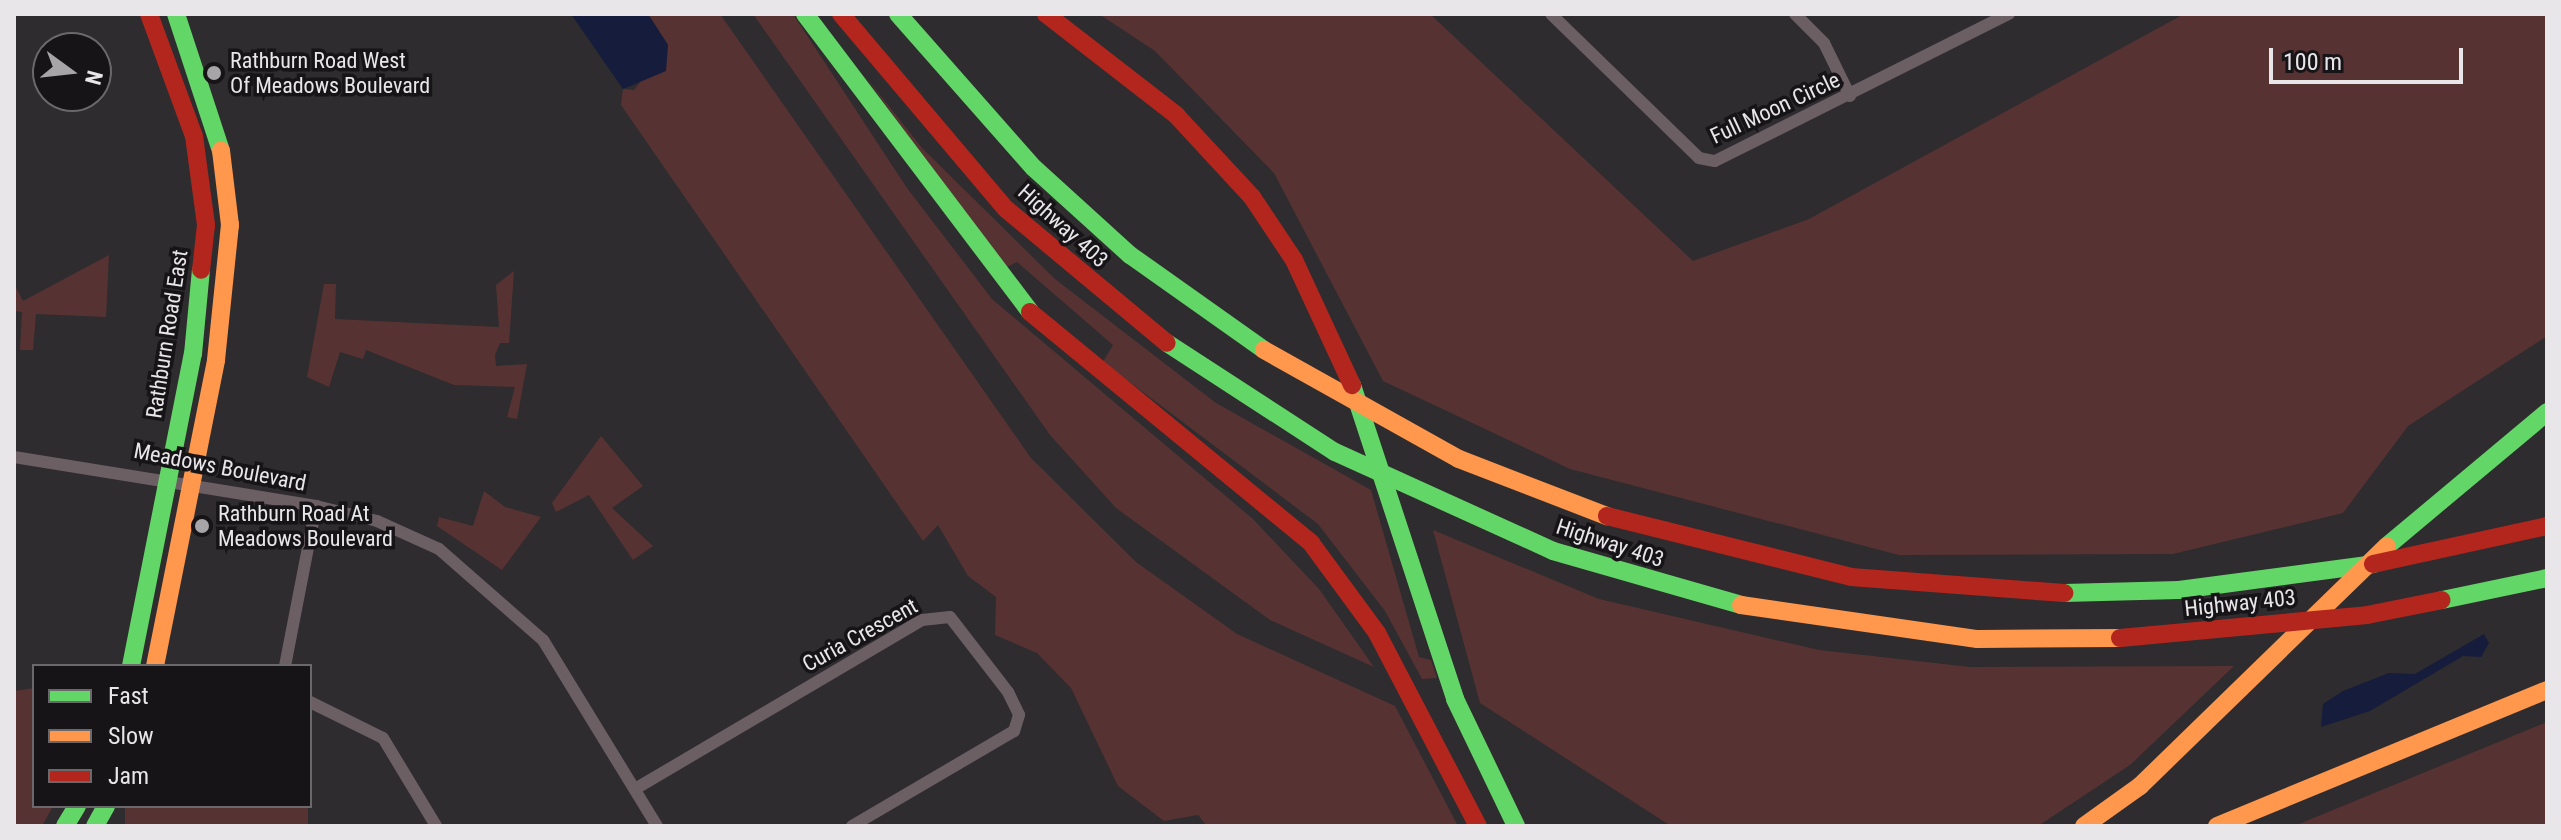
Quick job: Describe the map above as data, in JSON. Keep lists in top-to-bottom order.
{
  "streets": {
    "main road": ["Highway 403", "Rathburn Road East"],
    "street": ["Full Moon Circle", "Meadows Boulevard", "Curia Crescent"]
  },
  "crossings": [
    ["Rathburn Road East", "Meadows Boulevard"],
    ["Meadows Boulevard", "Curia Crescent"]
  ],
  "places": ["Rathburn Road West Of Meadows Boulevard", "Rathburn Road At Meadows Boulevard"],
  "legend": ["Fast", "Slow", "Jam"],
  "scale_bar": "100 m",
  "north": "right"
}
